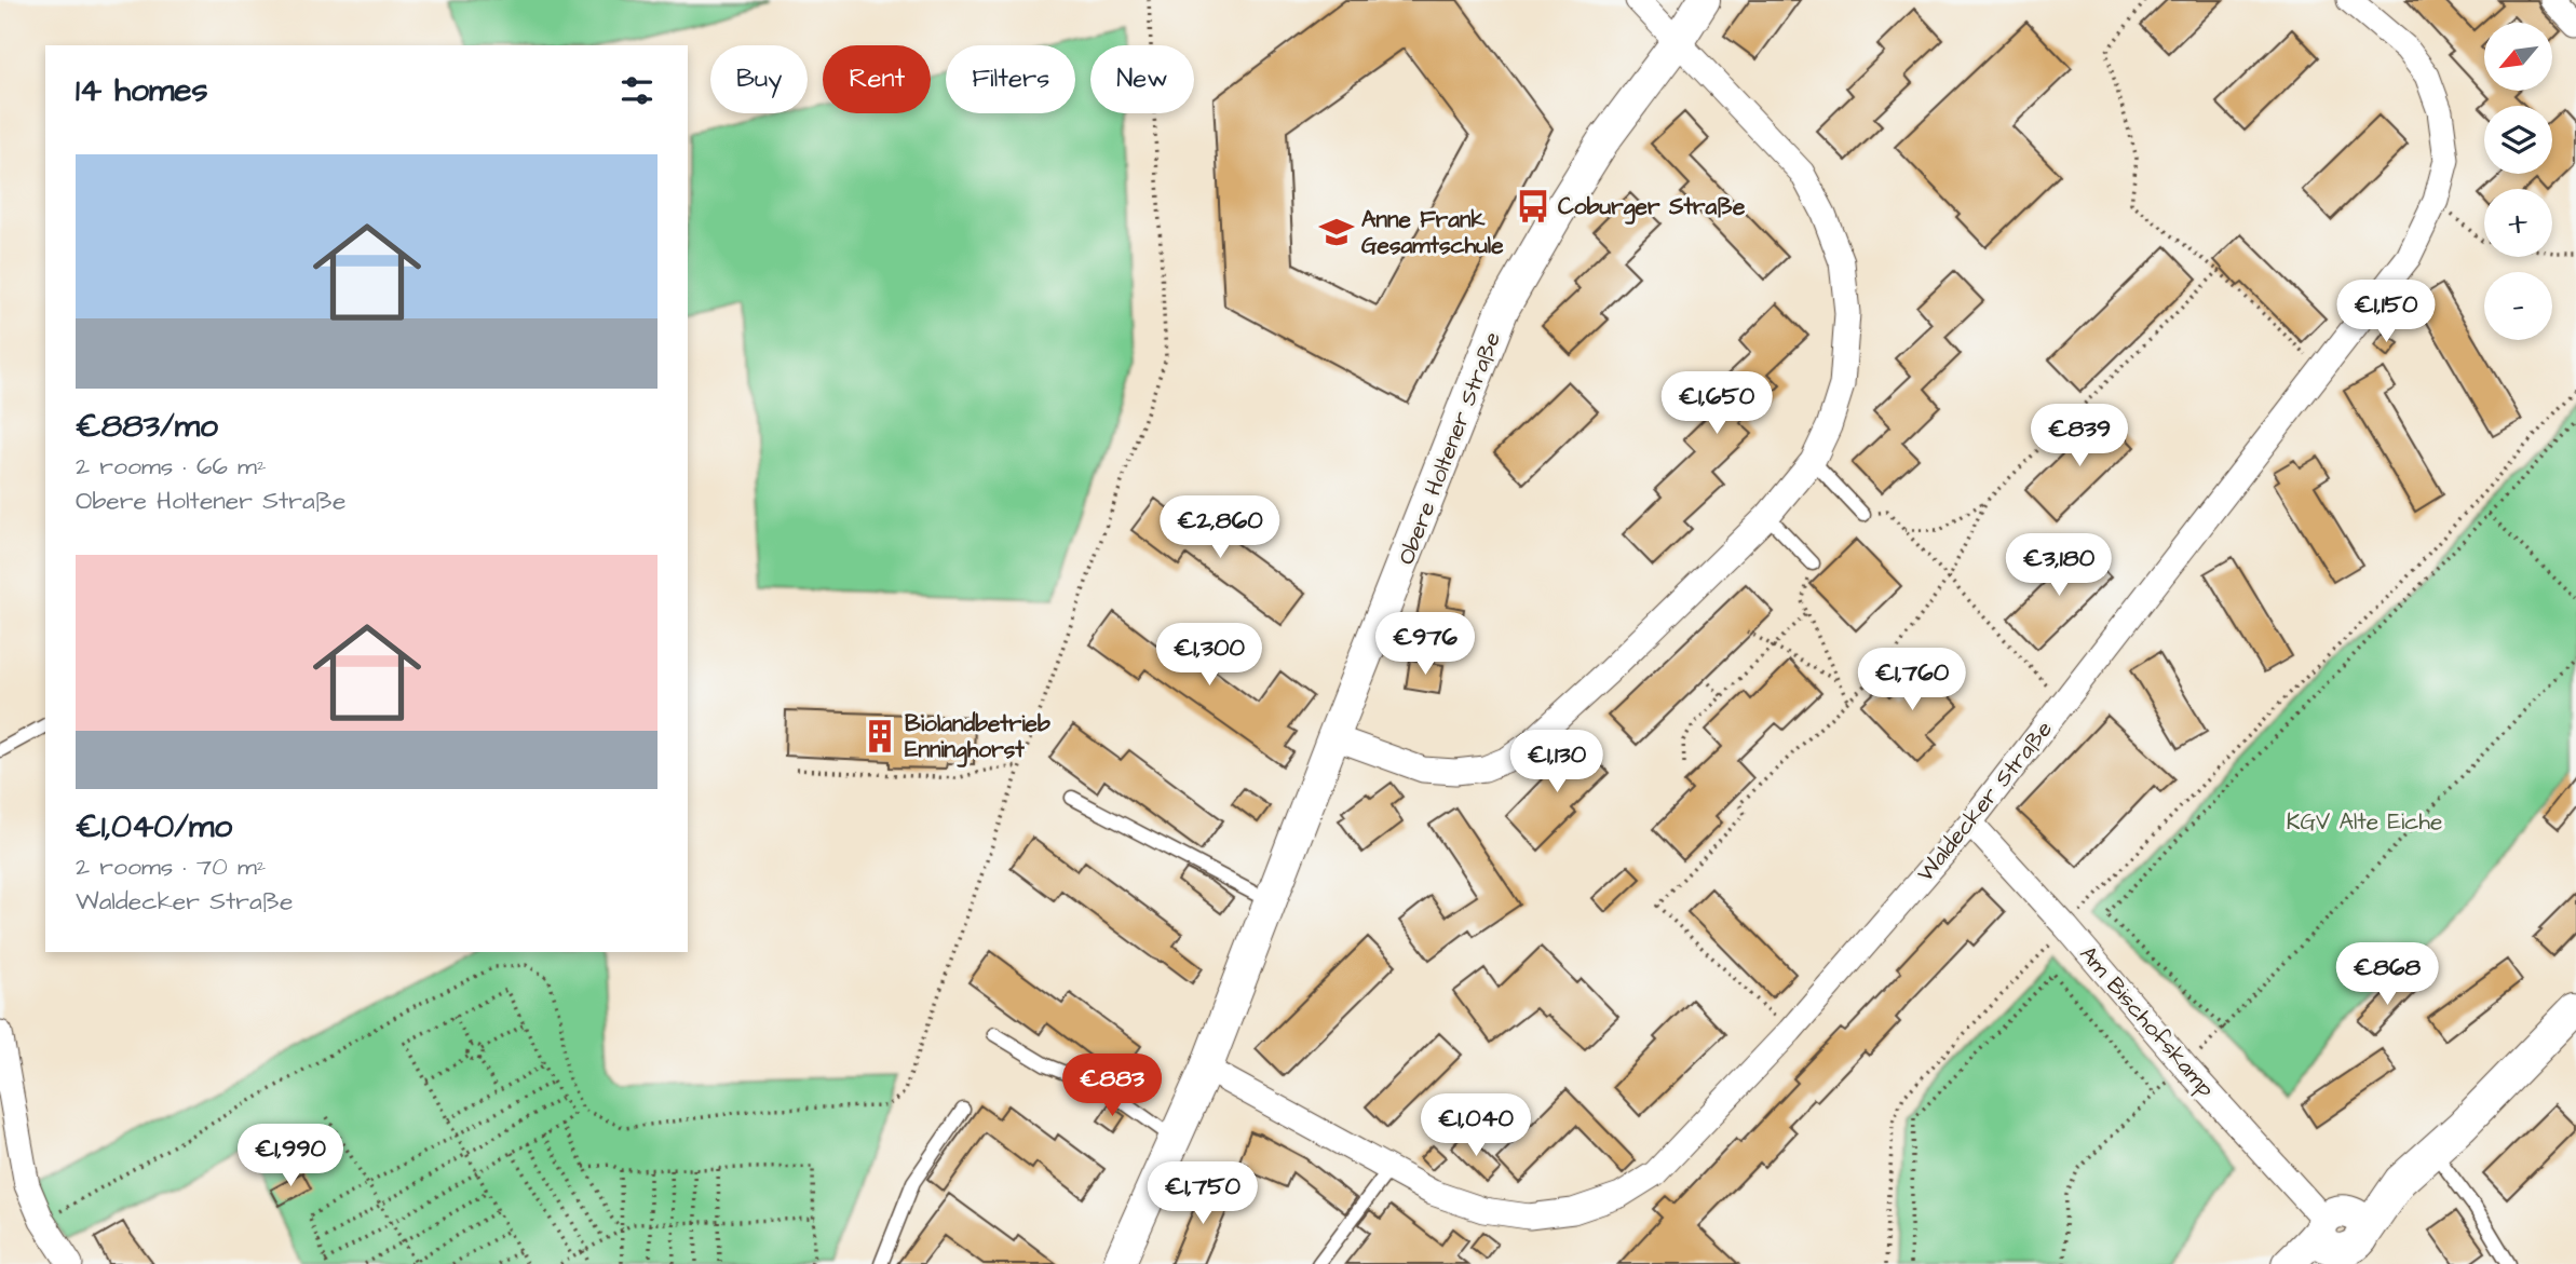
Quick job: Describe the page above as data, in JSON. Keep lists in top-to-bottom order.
{
  "streets": {
    "street": ["Obere Holtener Straße", "Waldecker Straße", "Am Bischofskamp"]
  },
  "crossings": [
    ["Obere Holtener Straße", "Waldecker Straße"],
    ["Waldecker Straße", "Am Bischofskamp"]
  ],
  "parks": ["KGV Alte Eiche"],
  "places": {
    "bus stop": ["Coburger Straße"],
    "school or university": ["Anne Frank Gesamtschule"],
    "building": ["Biolandbetrieb Enninghorst"]
  },
  "north": "bottom left",
  "page": {
    "map_buttons": ["+", "−"],
    "chip": [
      "Buy",
      "Rent",
      "Filters",
      "New"
    ],
    "heading": "14 homes",
    "list": [
      {
        "name": "€883/mo",
        "note": "2 rooms · 66 m² · Obere Holtener Straße"
      },
      {
        "name": "€1,040/mo",
        "note": "2 rooms · 70 m² · Waldecker Straße"
      }
    ],
    "price": [
      "€1,150",
      "€1,650",
      "€839",
      "€2,860",
      "€3,180",
      "€976",
      "€1,300",
      "€1,760",
      "€1,130",
      "€868",
      "€883",
      "€1,040",
      "€1,990",
      "€1,750"
    ]
  }
}
